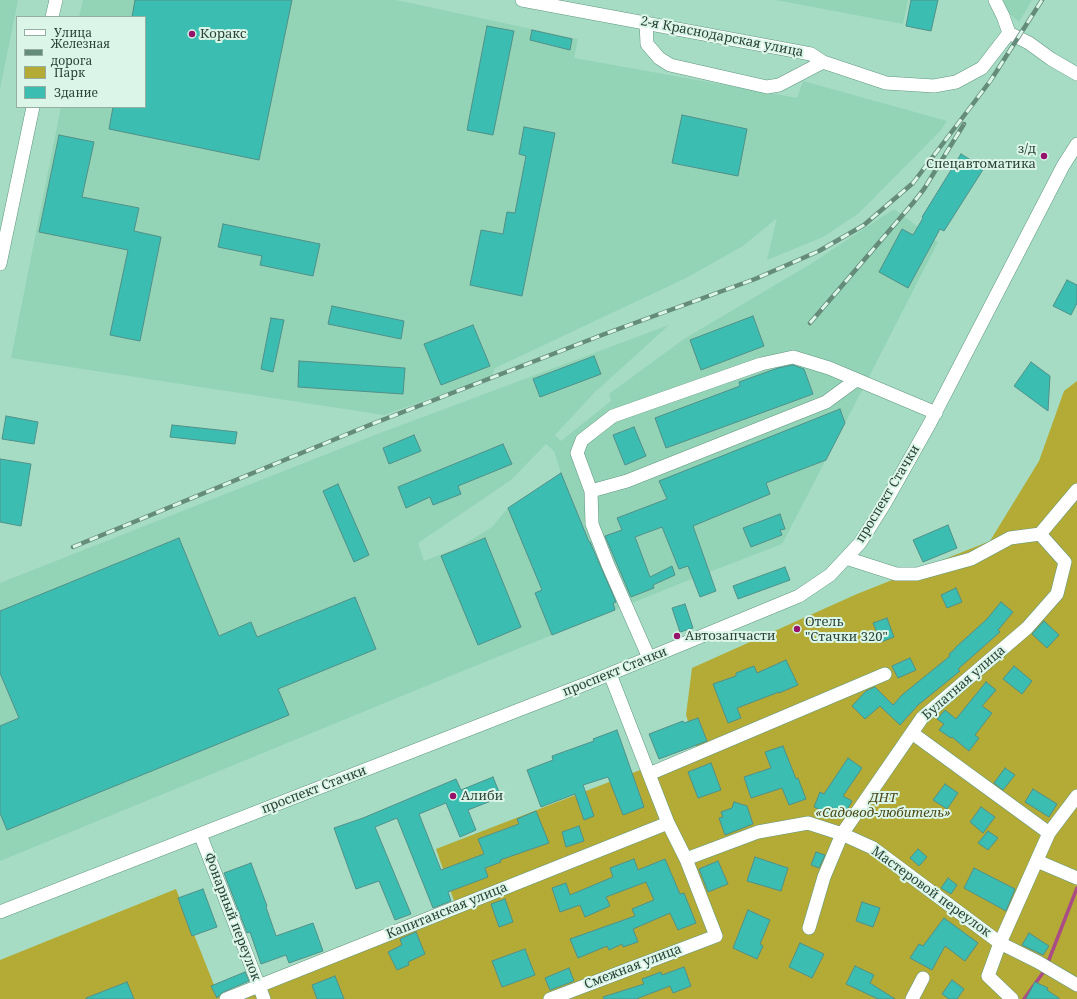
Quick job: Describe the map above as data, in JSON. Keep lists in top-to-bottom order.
{
  "streets": {
    "street": [
      "2-я Краснодарская улица",
      "проспект Стачки",
      "Булатная улица",
      "Мастеровой переулок",
      "Капитанская улица",
      "Фонарный переулок",
      "Смежная улица"
    ]
  },
  "crossings": [
    ["проспект Стачки", "Фонарный переулок"],
    ["Булатная улица", "Мастеровой переулок"],
    ["Мастеровой переулок", "Смежная улица"],
    ["Капитанская улица", "Фонарный переулок"]
  ],
  "parks": ["ДНТ «Садовод-любитель»"],
  "places": [
    "Коракс",
    "з/д Спецавтоматика",
    "Отель \"Стачки 320\"",
    "Автозапчасти",
    "Алиби"
  ],
  "legend": [
    "Улица",
    "Железная дорога",
    "Парк",
    "Здание"
  ]
}
